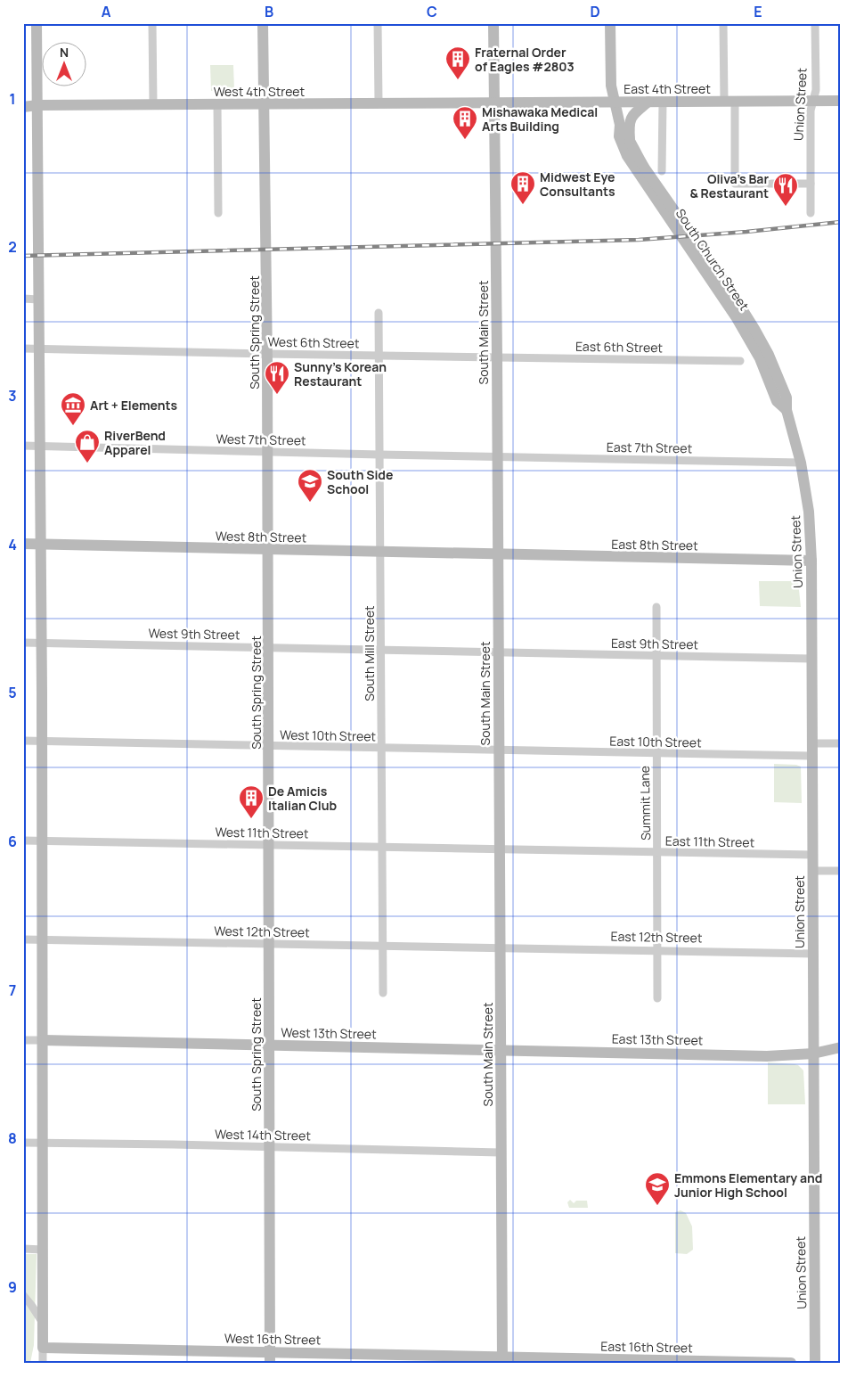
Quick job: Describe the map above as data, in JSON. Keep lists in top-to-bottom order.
{
  "streets": {
    "street": [
      "East 4th Street",
      "West 4th Street",
      "Union Street",
      "South Church Street",
      "South Spring Street",
      "South Main Street",
      "West 6th Street",
      "East 6th Street",
      "West 7th Street",
      "East 7th Street",
      "West 8th Street",
      "East 8th Street",
      "West 9th Street",
      "East 9th Street",
      "South Mill Street",
      "West 10th Street",
      "East 10th Street",
      "Summit Lane",
      "West 11th Street",
      "East 11th Street",
      "West 12th Street",
      "East 12th Street",
      "West 13th Street",
      "East 13th Street",
      "West 14th Street",
      "West 16th Street",
      "East 16th Street"
    ]
  },
  "crossings": [
    ["East 4th Street", "West 4th Street"],
    ["East 4th Street", "Union Street"],
    ["East 4th Street", "South Church Street"],
    ["East 4th Street", "South Main Street"],
    ["West 4th Street", "South Spring Street"],
    ["West 4th Street", "South Main Street"],
    ["Union Street", "South Church Street"],
    ["Union Street", "East 7th Street"],
    ["Union Street", "East 8th Street"],
    ["Union Street", "East 9th Street"],
    ["Union Street", "East 10th Street"],
    ["Union Street", "East 11th Street"],
    ["Union Street", "East 12th Street"],
    ["Union Street", "East 13th Street"],
    ["South Church Street", "East 7th Street"],
    ["South Spring Street", "West 6th Street"],
    ["South Spring Street", "West 7th Street"],
    ["South Spring Street", "West 8th Street"],
    ["South Spring Street", "West 9th Street"],
    ["South Spring Street", "West 10th Street"],
    ["South Spring Street", "West 11th Street"],
    ["South Spring Street", "West 12th Street"],
    ["South Spring Street", "West 13th Street"],
    ["South Spring Street", "West 14th Street"],
    ["South Spring Street", "West 16th Street"],
    ["South Main Street", "West 6th Street"],
    ["South Main Street", "East 6th Street"],
    ["South Main Street", "West 7th Street"],
    ["South Main Street", "East 7th Street"],
    ["South Main Street", "West 8th Street"],
    ["South Main Street", "East 8th Street"],
    ["South Main Street", "West 9th Street"],
    ["South Main Street", "East 9th Street"],
    ["South Main Street", "West 10th Street"],
    ["South Main Street", "East 10th Street"],
    ["South Main Street", "West 11th Street"],
    ["South Main Street", "East 11th Street"],
    ["South Main Street", "West 12th Street"],
    ["South Main Street", "East 12th Street"],
    ["South Main Street", "West 13th Street"],
    ["South Main Street", "East 13th Street"],
    ["South Main Street", "West 14th Street"],
    ["South Main Street", "West 16th Street"],
    ["South Main Street", "East 16th Street"],
    ["West 6th Street", "East 6th Street"],
    ["West 6th Street", "South Mill Street"],
    ["West 7th Street", "East 7th Street"],
    ["West 7th Street", "South Mill Street"],
    ["West 8th Street", "East 8th Street"],
    ["West 8th Street", "South Mill Street"],
    ["West 9th Street", "East 9th Street"],
    ["West 9th Street", "South Mill Street"],
    ["East 9th Street", "Summit Lane"],
    ["South Mill Street", "West 10th Street"],
    ["South Mill Street", "West 11th Street"],
    ["South Mill Street", "West 12th Street"],
    ["West 10th Street", "East 10th Street"],
    ["East 10th Street", "Summit Lane"],
    ["Summit Lane", "East 11th Street"],
    ["Summit Lane", "East 12th Street"],
    ["West 11th Street", "East 11th Street"],
    ["West 12th Street", "East 12th Street"],
    ["West 13th Street", "East 13th Street"],
    ["West 16th Street", "East 16th Street"]
  ],
  "places": {
    "building": [
      "Fraternal Order of Eagles #2803",
      "Mishawaka Medical Arts Building",
      "Midwest Eye Consultants",
      "De Amicis Italian Club"
    ],
    "restaurant": ["Oliva's Bar & Restaurant", "Sunny's Korean Restaurant"],
    "museum": ["Art + Elements"],
    "shop": ["RiverBend Apparel"],
    "school or university": ["South Side School", "Emmons Elementary and Junior High School"]
  },
  "north": "top",
  "grid": {
    "columns": [
      "A",
      "B",
      "C",
      "D",
      "E"
    ],
    "rows": [
      "1",
      "2",
      "3",
      "4",
      "5",
      "6",
      "7",
      "8",
      "9"
    ]
  }
}
